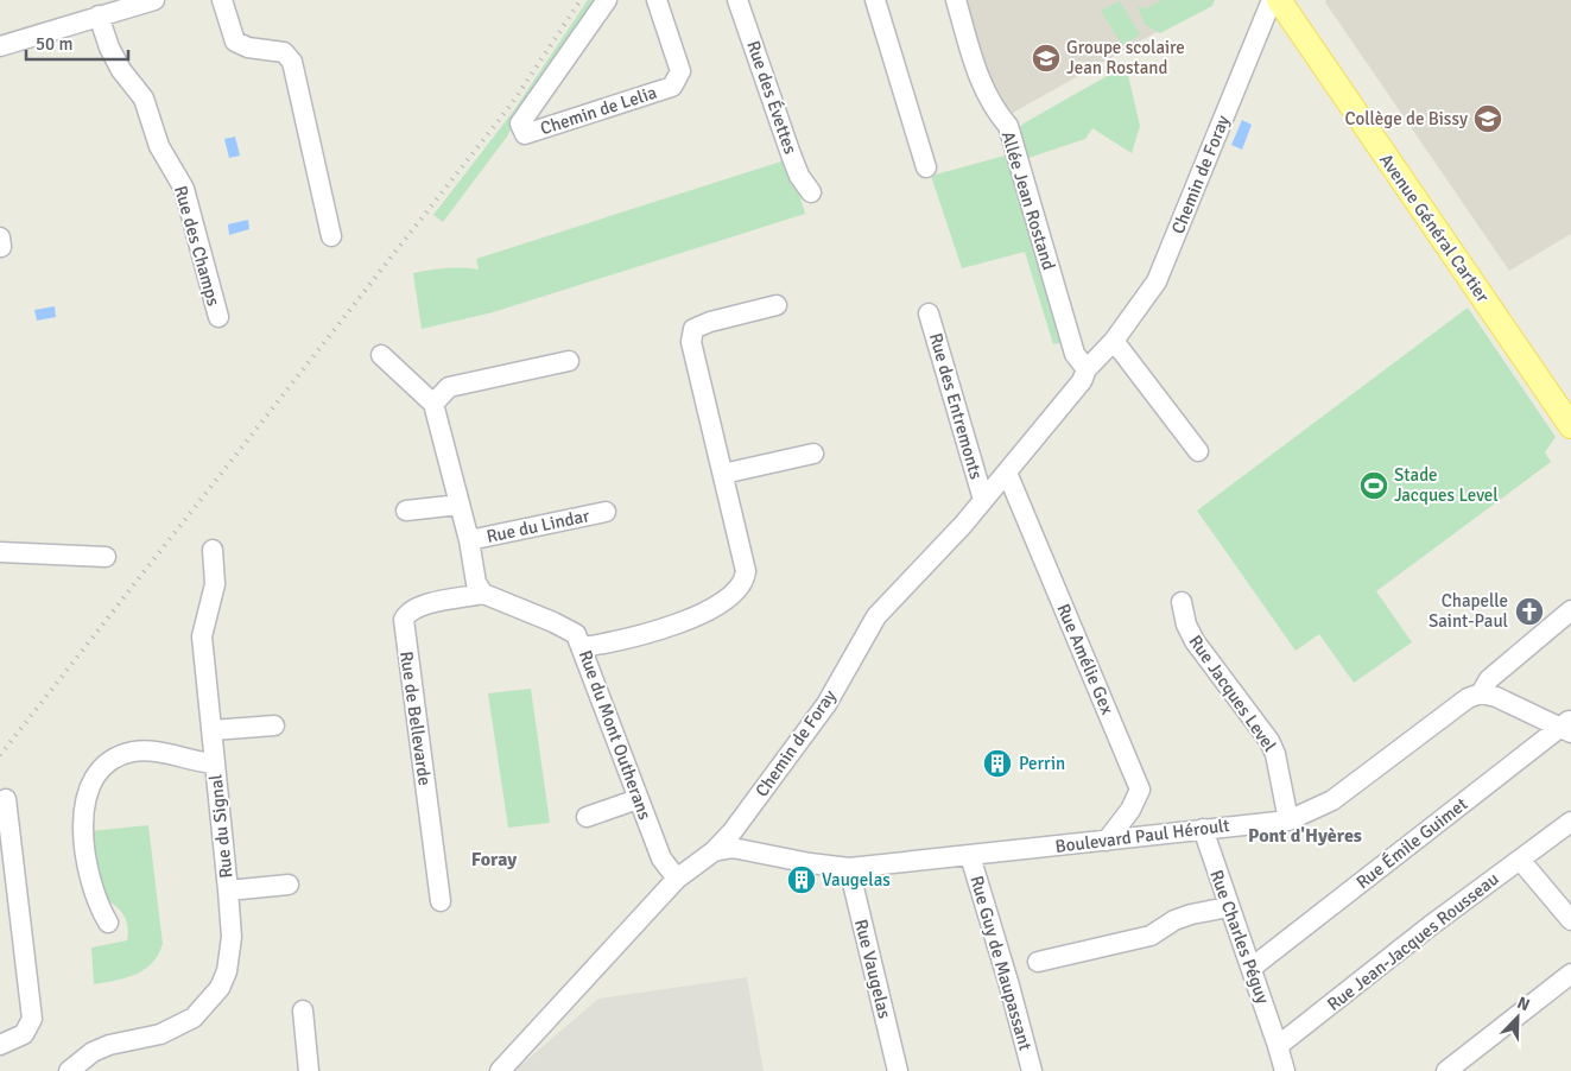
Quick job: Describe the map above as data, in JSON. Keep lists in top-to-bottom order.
{
  "streets": {
    "main road": ["Avenue Général Cartier"],
    "street": [
      "Rue des Évettes",
      "Chemin de Lelia",
      "Chemin de Foray",
      "Allée Jean Rostand",
      "Rue des Champs",
      "Rue des Entremonts",
      "Rue du Lindar",
      "Rue Amélie Gex",
      "Rue Jacques Level",
      "Rue de Bellevarde",
      "Rue du Mont Outherans",
      "Rue du Signal",
      "Boulevard Paul Héroult",
      "Rue Émile Guimet",
      "Rue Charles Péguy",
      "Rue Jean-Jacques Rousseau",
      "Rue Guy de Maupassant",
      "Rue Vaugelas"
    ]
  },
  "crossings": [
    ["Chemin de Foray", "Allée Jean Rostand"],
    ["Chemin de Foray", "Rue des Entremonts"],
    ["Chemin de Foray", "Rue Amélie Gex"],
    ["Chemin de Foray", "Rue du Mont Outherans"],
    ["Chemin de Foray", "Boulevard Paul Héroult"],
    ["Rue Amélie Gex", "Boulevard Paul Héroult"],
    ["Rue Jacques Level", "Boulevard Paul Héroult"],
    ["Rue de Bellevarde", "Rue du Mont Outherans"],
    ["Boulevard Paul Héroult", "Rue Charles Péguy"],
    ["Boulevard Paul Héroult", "Rue Guy de Maupassant"],
    ["Boulevard Paul Héroult", "Rue Vaugelas"],
    ["Rue Émile Guimet", "Rue Charles Péguy"],
    ["Rue Charles Péguy", "Rue Jean-Jacques Rousseau"]
  ],
  "districts": ["Pont d'Hyères", "Foray"],
  "places": {
    "school or university": ["Groupe scolaire Jean Rostand", "Collège de Bissy"],
    "sports": ["Stade Jacques Level"],
    "church": ["Chapelle Saint-Paul"],
    "building": ["Perrin", "Vaugelas"]
  },
  "scale_bar": "50 m",
  "north": "top right"
}
